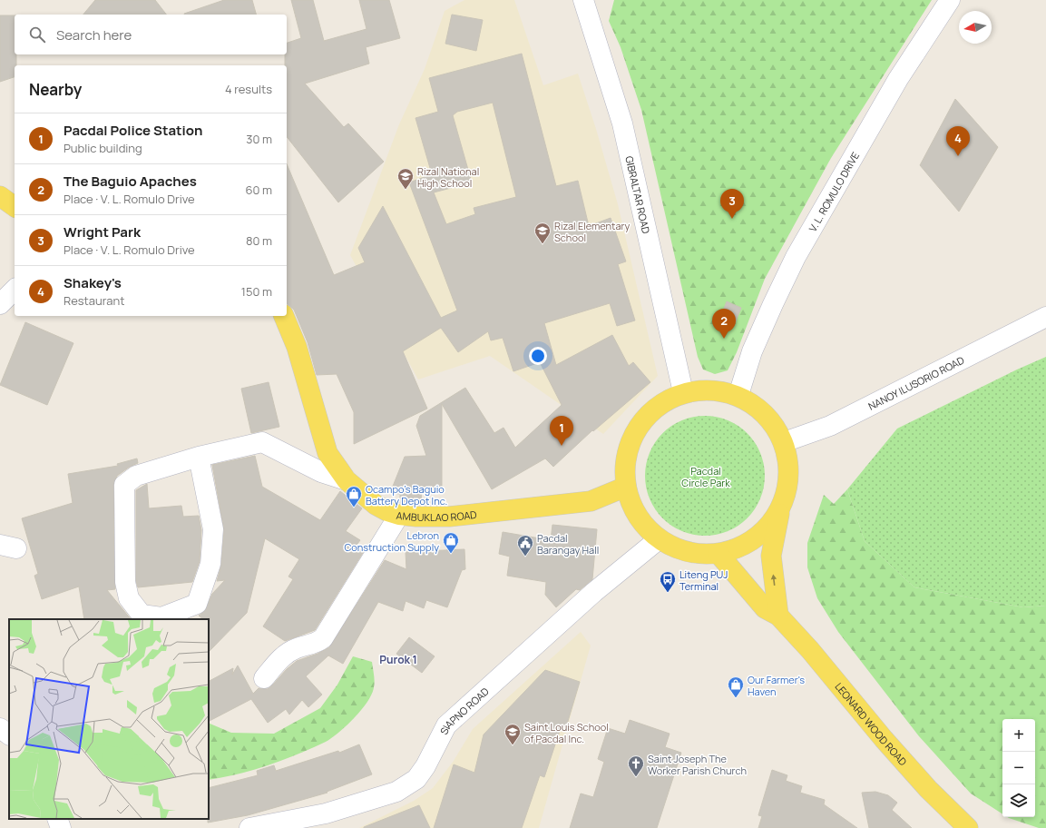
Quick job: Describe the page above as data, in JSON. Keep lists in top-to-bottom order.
{
  "streets": {
    "main road": ["AMBUKLAO ROAD", "LEONARD WOOD ROAD"],
    "street": [
      "V. L. ROMULO DRIVE",
      "GIBRALTAR ROAD",
      "NANOY ILUSORIO ROAD",
      "SIAPNO ROAD"
    ]
  },
  "districts": ["Purok 1"],
  "parks": ["Pacdal Circle Park"],
  "places": {
    "school or university": ["Rizal National High School", "Rizal Elementary School", "Saint Louis School of Pacdal Inc."],
    "shop": ["Ocampo's Baguio Battery Depot Inc.", "Lebron Construction Supply", "Our Farmer's Haven"],
    "public building": ["Pacdal Barangay Hall"],
    "bus stop": ["Liteng PUJ Terminal"],
    "church": ["Saint Joseph The Worker Parish Church"]
  },
  "north": "left",
  "page": {
    "search": "Search here",
    "heading": ["Nearby", "4 results"],
    "list": [
      {
        "mark": "1",
        "name": "Pacdal Police Station",
        "note": "Public building",
        "value": "30 m"
      },
      {
        "mark": "2",
        "name": "The Baguio Apaches",
        "note": "Place · V. L. Romulo Drive",
        "value": "60 m"
      },
      {
        "mark": "3",
        "name": "Wright Park",
        "note": "Place · V. L. Romulo Drive",
        "value": "80 m"
      },
      {
        "mark": "4",
        "name": "Shakey's",
        "note": "Restaurant",
        "value": "150 m"
      }
    ],
    "pins": [
      "4",
      "3",
      "2",
      "1"
    ],
    "map_buttons": ["+", "−"]
  }
}
